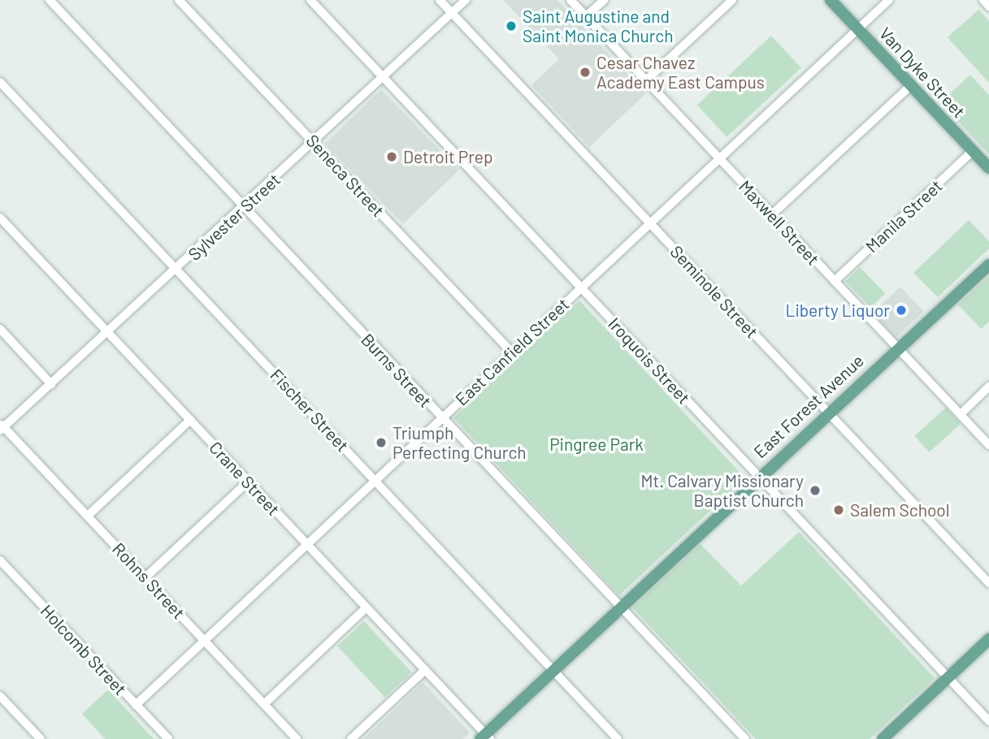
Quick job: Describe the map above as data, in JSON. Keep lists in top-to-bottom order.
{
  "streets": {
    "main road": ["Van Dyke Street", "East Forest Avenue"],
    "street": [
      "Seneca Street",
      "Manila Street",
      "Sylvester Street",
      "Maxwell Street",
      "Seminole Street",
      "East Canfield Street",
      "Iroquois Street",
      "Burns Street",
      "Fischer Street",
      "Crane Street",
      "Rohns Street",
      "Holcomb Street"
    ]
  },
  "crossings": [
    ["Van Dyke Street", "Manila Street"],
    ["Van Dyke Street", "East Canfield Street"],
    ["Seneca Street", "Sylvester Street"],
    ["Seneca Street", "East Canfield Street"],
    ["Manila Street", "Maxwell Street"],
    ["Sylvester Street", "Seminole Street"],
    ["Sylvester Street", "Iroquois Street"],
    ["Sylvester Street", "Burns Street"],
    ["Sylvester Street", "Fischer Street"],
    ["Sylvester Street", "Crane Street"],
    ["Sylvester Street", "Rohns Street"],
    ["Maxwell Street", "East Canfield Street"],
    ["Maxwell Street", "East Forest Avenue"],
    ["Seminole Street", "East Canfield Street"],
    ["Seminole Street", "East Forest Avenue"],
    ["East Canfield Street", "Iroquois Street"],
    ["East Canfield Street", "Burns Street"],
    ["East Canfield Street", "Fischer Street"],
    ["East Canfield Street", "Crane Street"],
    ["East Canfield Street", "Rohns Street"],
    ["East Canfield Street", "Holcomb Street"],
    ["Iroquois Street", "East Forest Avenue"],
    ["Burns Street", "East Forest Avenue"],
    ["East Forest Avenue", "Fischer Street"],
    ["East Forest Avenue", "Crane Street"]
  ],
  "parks": ["Pingree Park"],
  "places": [
    "Saint Augustine and Saint Monica Church",
    "Cesar Chavez Academy East Campus",
    "Detroit Prep",
    "Liberty Liquor",
    "Triumph Perfecting Church",
    "Mt. Calvary Missionary Baptist Church",
    "Salem School"
  ]
}
